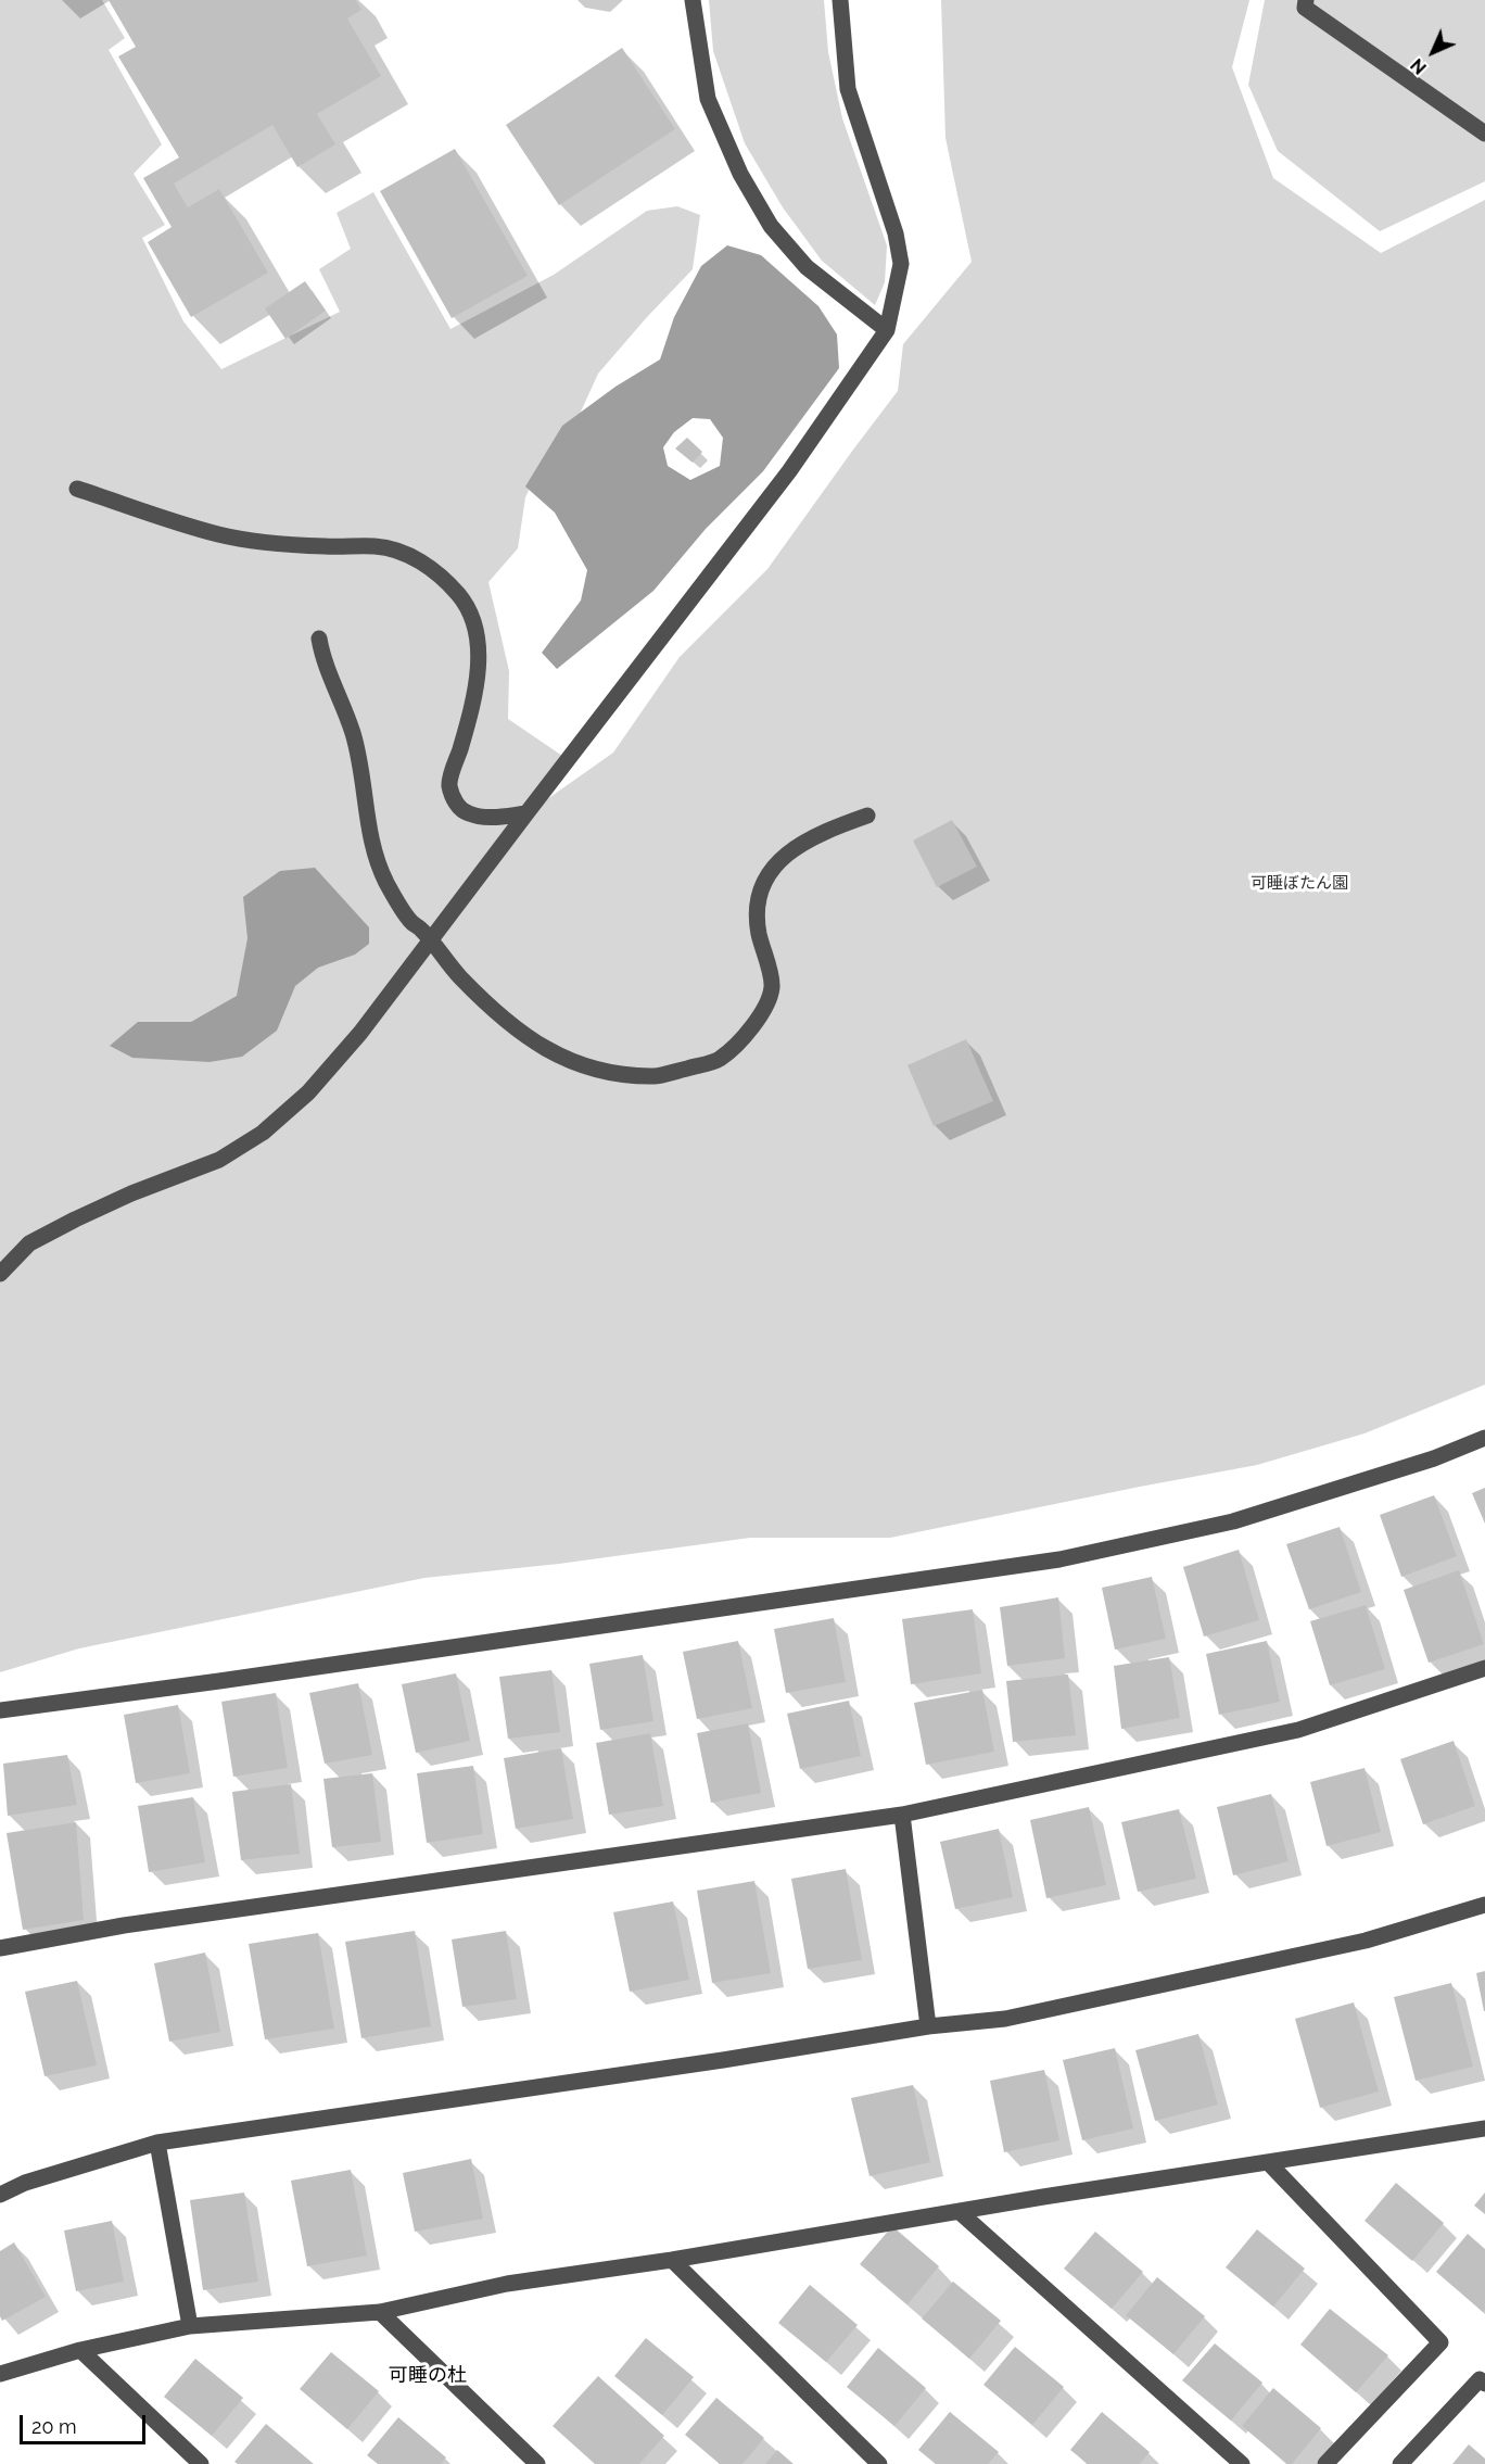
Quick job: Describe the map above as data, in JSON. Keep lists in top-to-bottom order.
{
  "districts": ["可睡の杜"],
  "parks": ["可睡ぼたん園"],
  "scale_bar": "20 m",
  "north": "bottom left"
}
